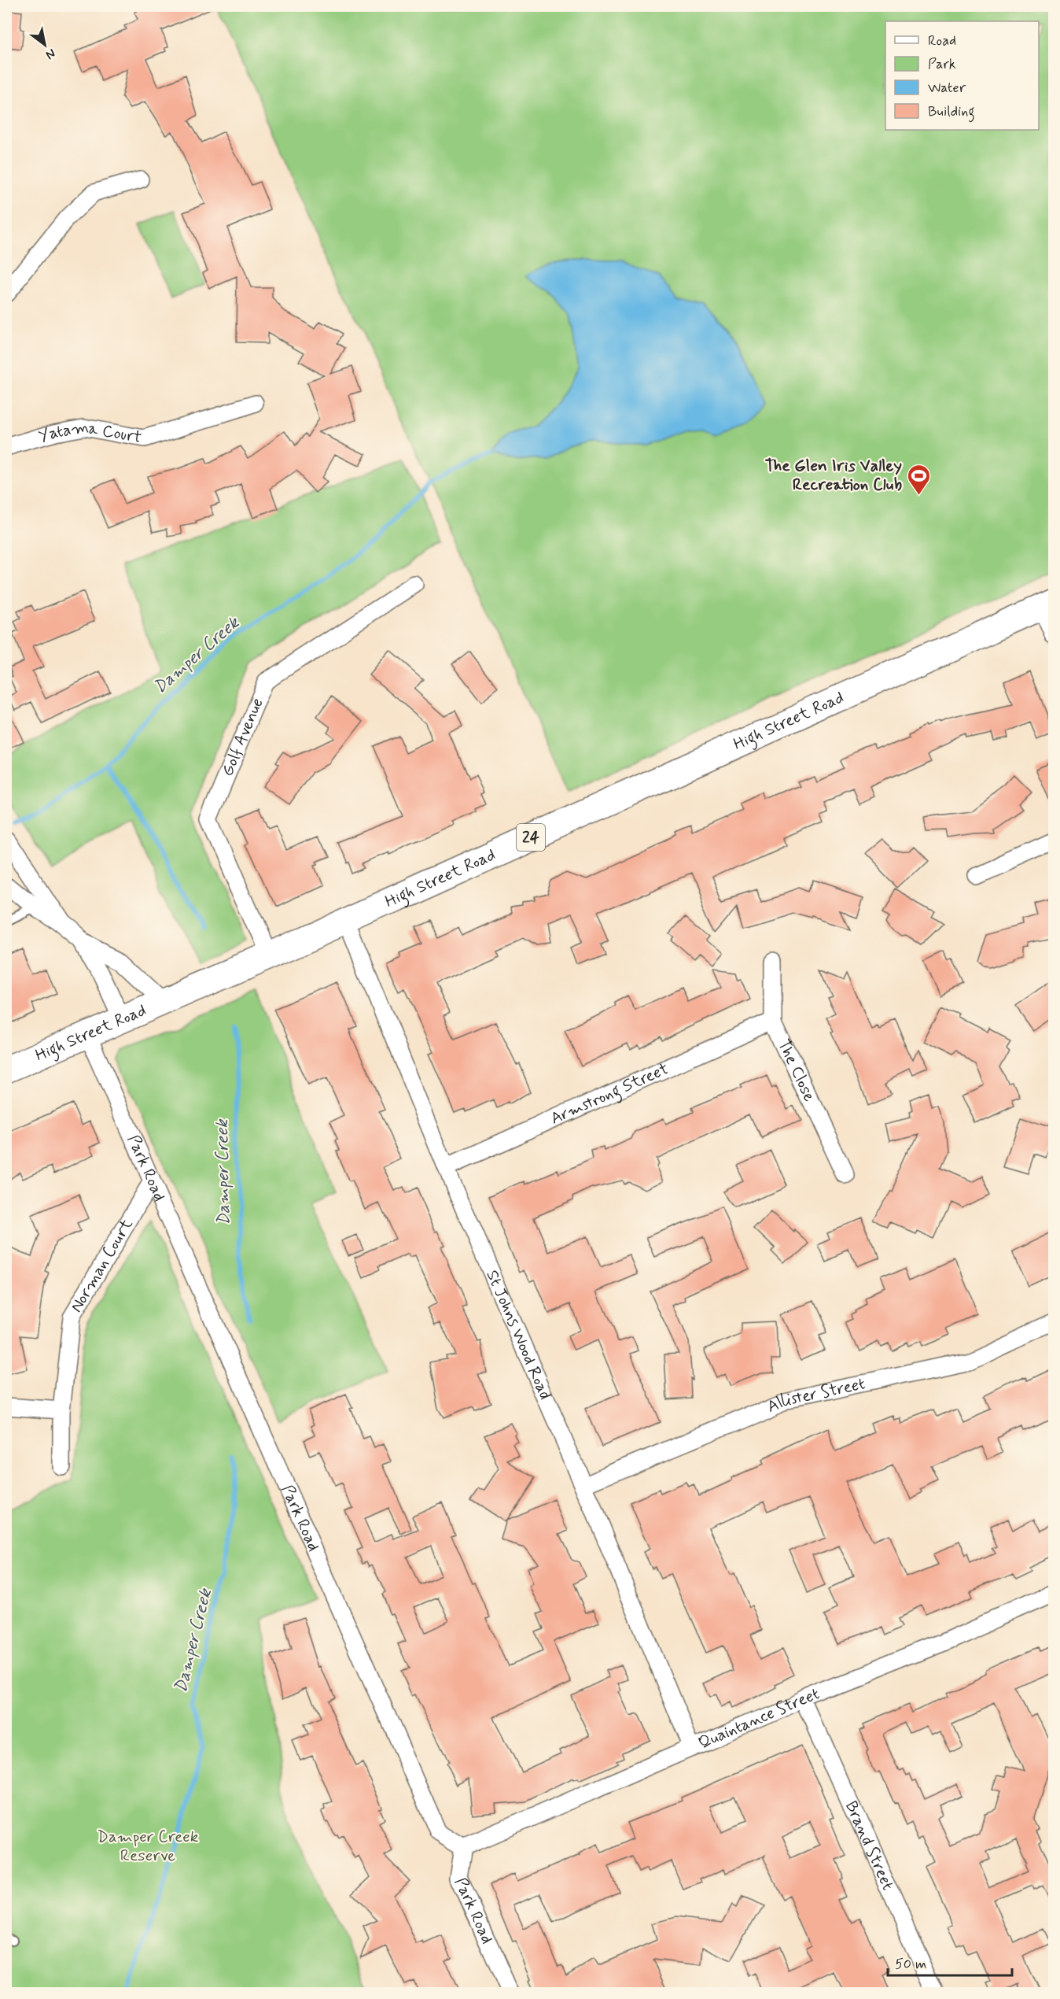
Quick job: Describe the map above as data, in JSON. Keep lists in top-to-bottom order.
{
  "streets": {
    "main road": ["High Street Road", "24"],
    "street": [
      "Yatama Court",
      "Golf Avenue",
      "The Close",
      "Armstrong Street",
      "Park Road",
      "Norman Court",
      "St Johns Wood Road",
      "Allister Street",
      "Quaintance Street",
      "Brand Street"
    ]
  },
  "crossings": [
    ["High Street Road", "Golf Avenue"],
    ["High Street Road", "Park Road"],
    ["High Street Road", "St Johns Wood Road"],
    ["The Close", "Armstrong Street"],
    ["Armstrong Street", "St Johns Wood Road"],
    ["Park Road", "Norman Court"],
    ["Park Road", "Quaintance Street"],
    ["St Johns Wood Road", "Allister Street"],
    ["St Johns Wood Road", "Quaintance Street"],
    ["Quaintance Street", "Brand Street"]
  ],
  "water": ["Damper Creek"],
  "parks": ["Damper Creek Reserve"],
  "places": {
    "sports": ["The Glen Iris Valley Recreation Club"]
  },
  "legend": [
    "Road",
    "Park",
    "Water",
    "Building"
  ],
  "scale_bar": "50 m",
  "north": "bottom right"
}
